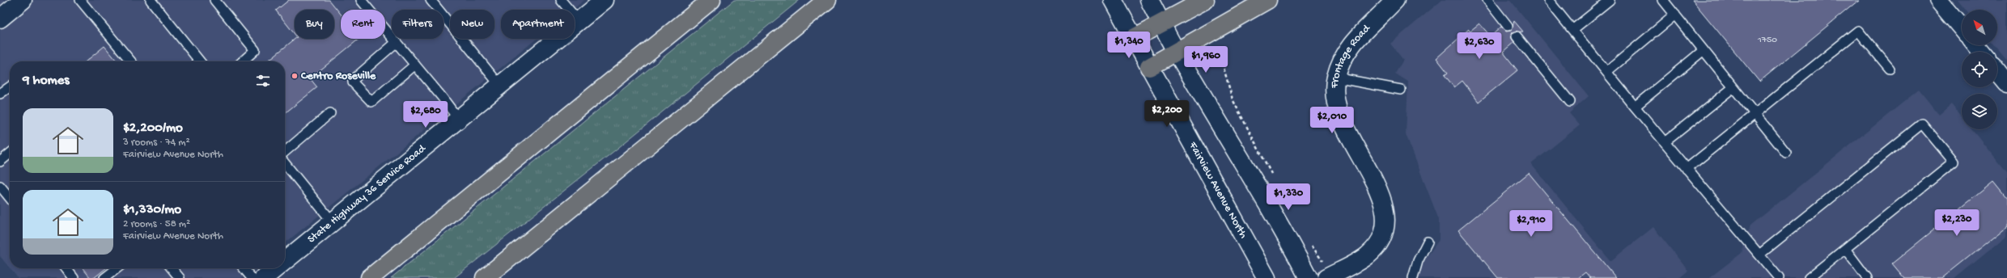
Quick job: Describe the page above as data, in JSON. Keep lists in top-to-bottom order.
{
  "streets": {
    "street": ["Frontage Road", "Fairview Avenue North", "State Highway 36 Service Road"]
  },
  "places": ["Centro Roseville"],
  "house_numbers": ["1750"],
  "north": "top left",
  "page": {
    "chip": [
      "Buy",
      "Rent",
      "Filters",
      "New",
      "Apartment"
    ],
    "price": [
      "$1,340",
      "$2,630",
      "$1,960",
      "$2,200",
      "$2,680",
      "$2,010",
      "$1,330",
      "$2,230",
      "$2,910"
    ],
    "heading": "9 homes",
    "list": [
      {
        "name": "$2,200/mo",
        "note": "3 rooms · 74 m² · Fairview Avenue North"
      },
      {
        "name": "$1,330/mo",
        "note": "2 rooms · 58 m² · Fairview Avenue North"
      }
    ]
  }
}
